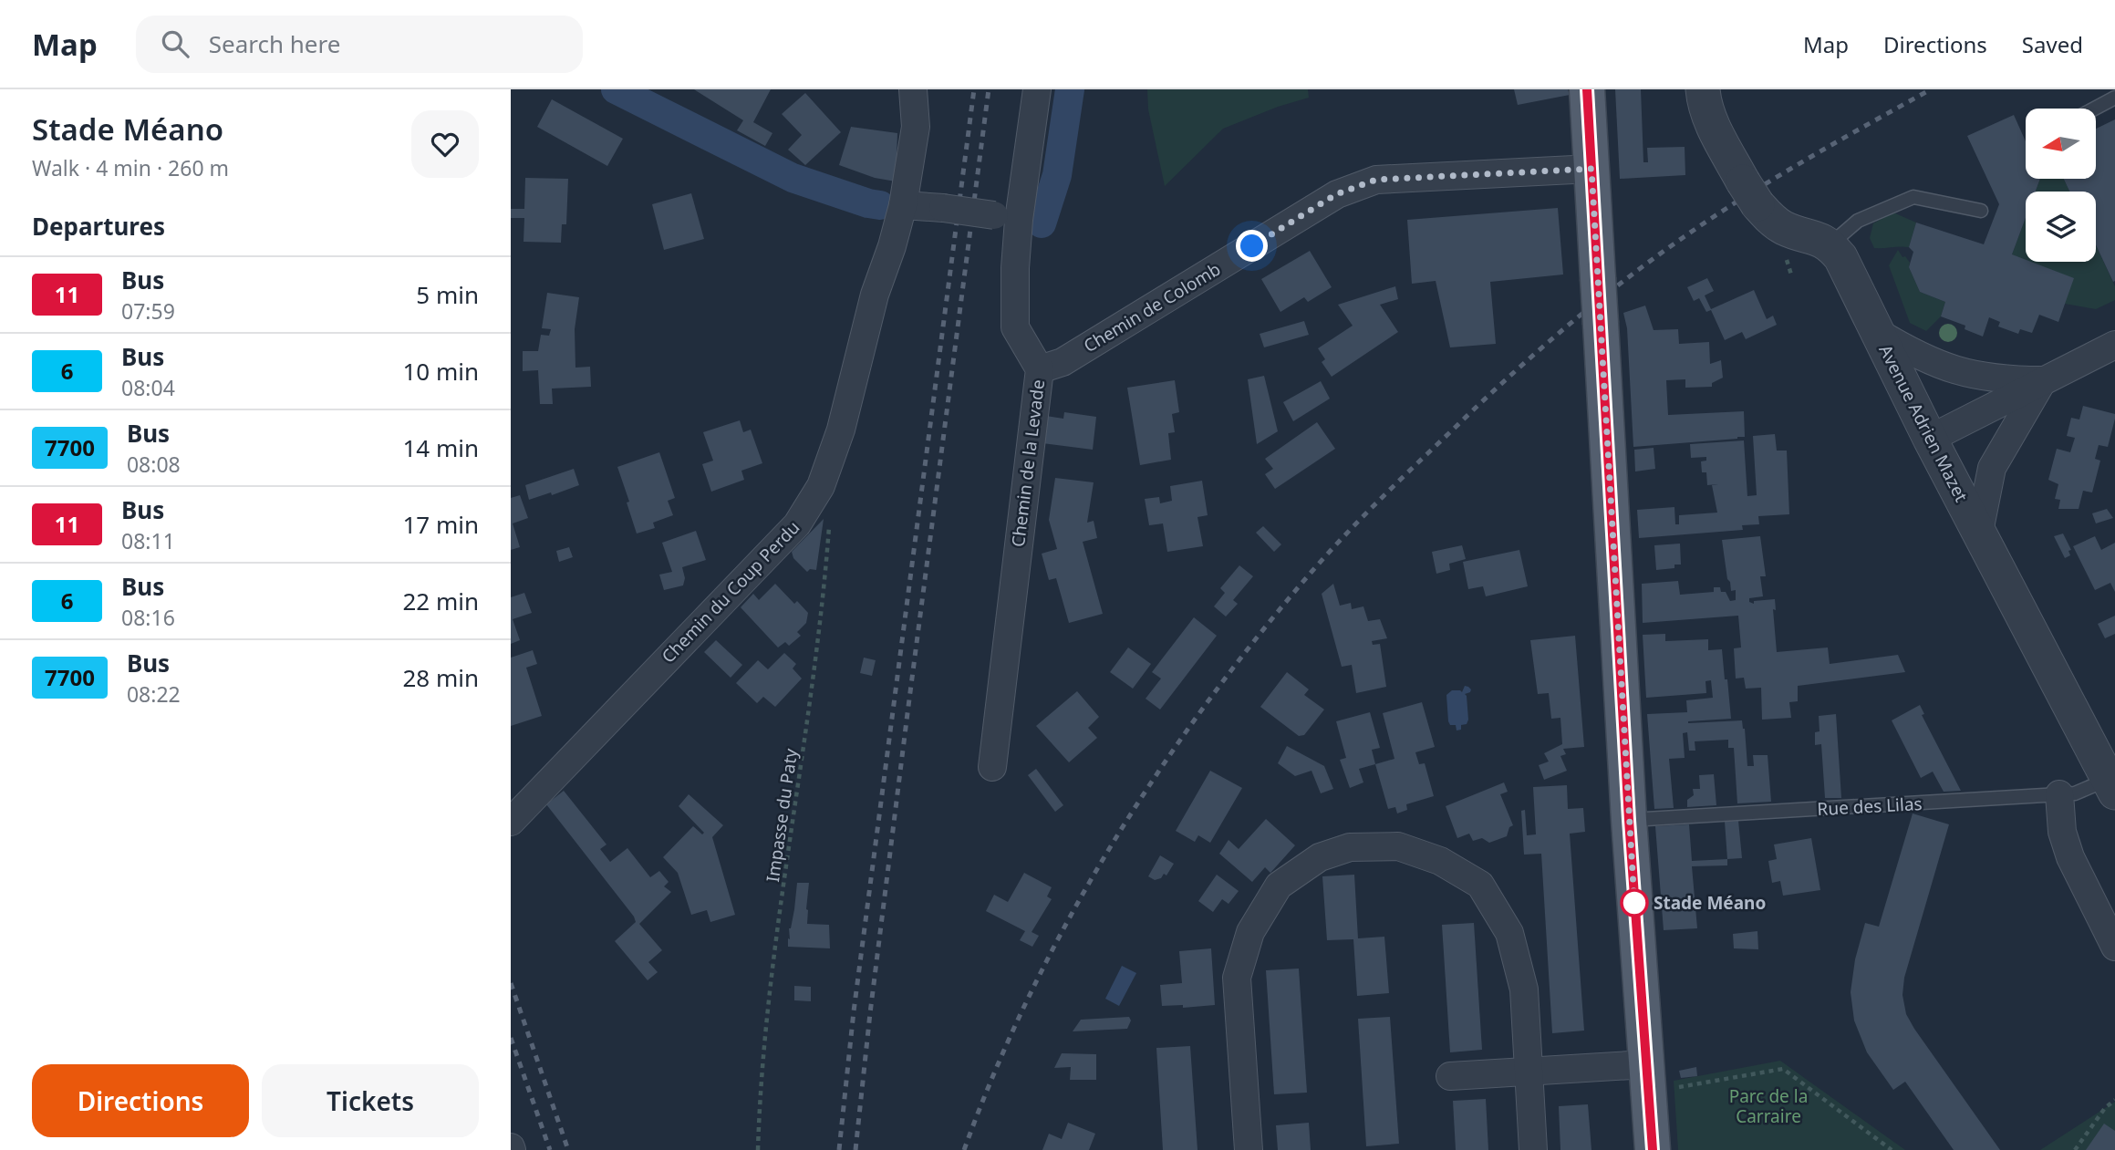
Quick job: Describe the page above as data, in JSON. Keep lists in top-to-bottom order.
{
  "streets": {
    "street": [
      "Chemin de Colomb",
      "Avenue Adrien Mazet",
      "Chemin de la Levade",
      "Chemin du Coup Perdu"
    ],
    "lane": ["Rue des Lilas"],
    "path": ["Impasse du Paty"]
  },
  "crossings": [
    ["Chemin de Colomb", "Chemin de la Levade"],
    ["Avenue Adrien Mazet", "Rue des Lilas"],
    ["Chemin du Coup Perdu", "Impasse du Paty"]
  ],
  "parks": ["Parc de la Carraire"],
  "places": ["Stade Méano"],
  "lines": ["bus line 11"],
  "north": "left",
  "page": {
    "header": "Map",
    "search": "Search here",
    "nav": ["Map", "Directions", "Saved"],
    "heading": [
      ["Stade Méano", "Walk · 4 min · 260 m"],
      "Departures"
    ],
    "list": [
      {
        "mark": "11",
        "name": "Bus",
        "note": "07:59",
        "value": "5 min"
      },
      {
        "mark": "6",
        "name": "Bus",
        "note": "08:04",
        "value": "10 min"
      },
      {
        "mark": "7700",
        "name": "Bus",
        "note": "08:08",
        "value": "14 min"
      },
      {
        "mark": "11",
        "name": "Bus",
        "note": "08:11",
        "value": "17 min"
      },
      {
        "mark": "6",
        "name": "Bus",
        "note": "08:16",
        "value": "22 min"
      },
      {
        "mark": "7700",
        "name": "Bus",
        "note": "08:22",
        "value": "28 min"
      }
    ],
    "buttons": ["Directions", "Tickets"]
  }
}
